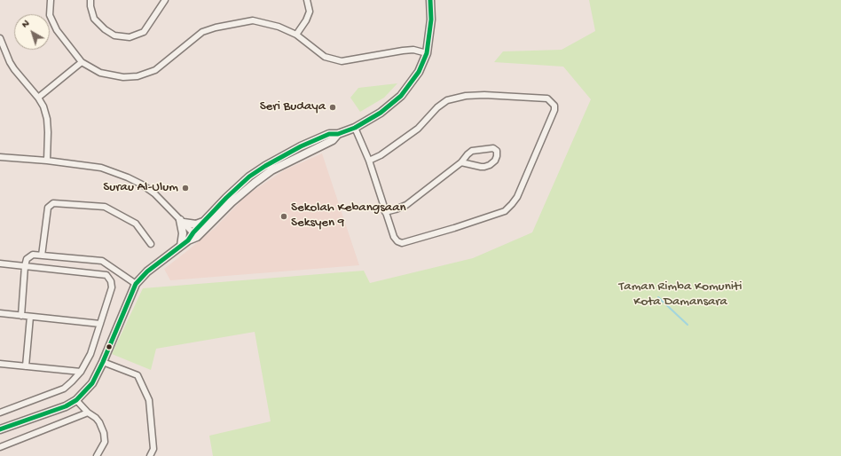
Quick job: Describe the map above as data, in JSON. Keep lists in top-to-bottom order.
{
  "parks": ["Taman Rimba Komuniti Kota Damansara"],
  "places": ["Seri Budaya", "Surau Al-Ulum", "Sekolah Kebangsaan Seksyen 9"],
  "north": "top left"
}
